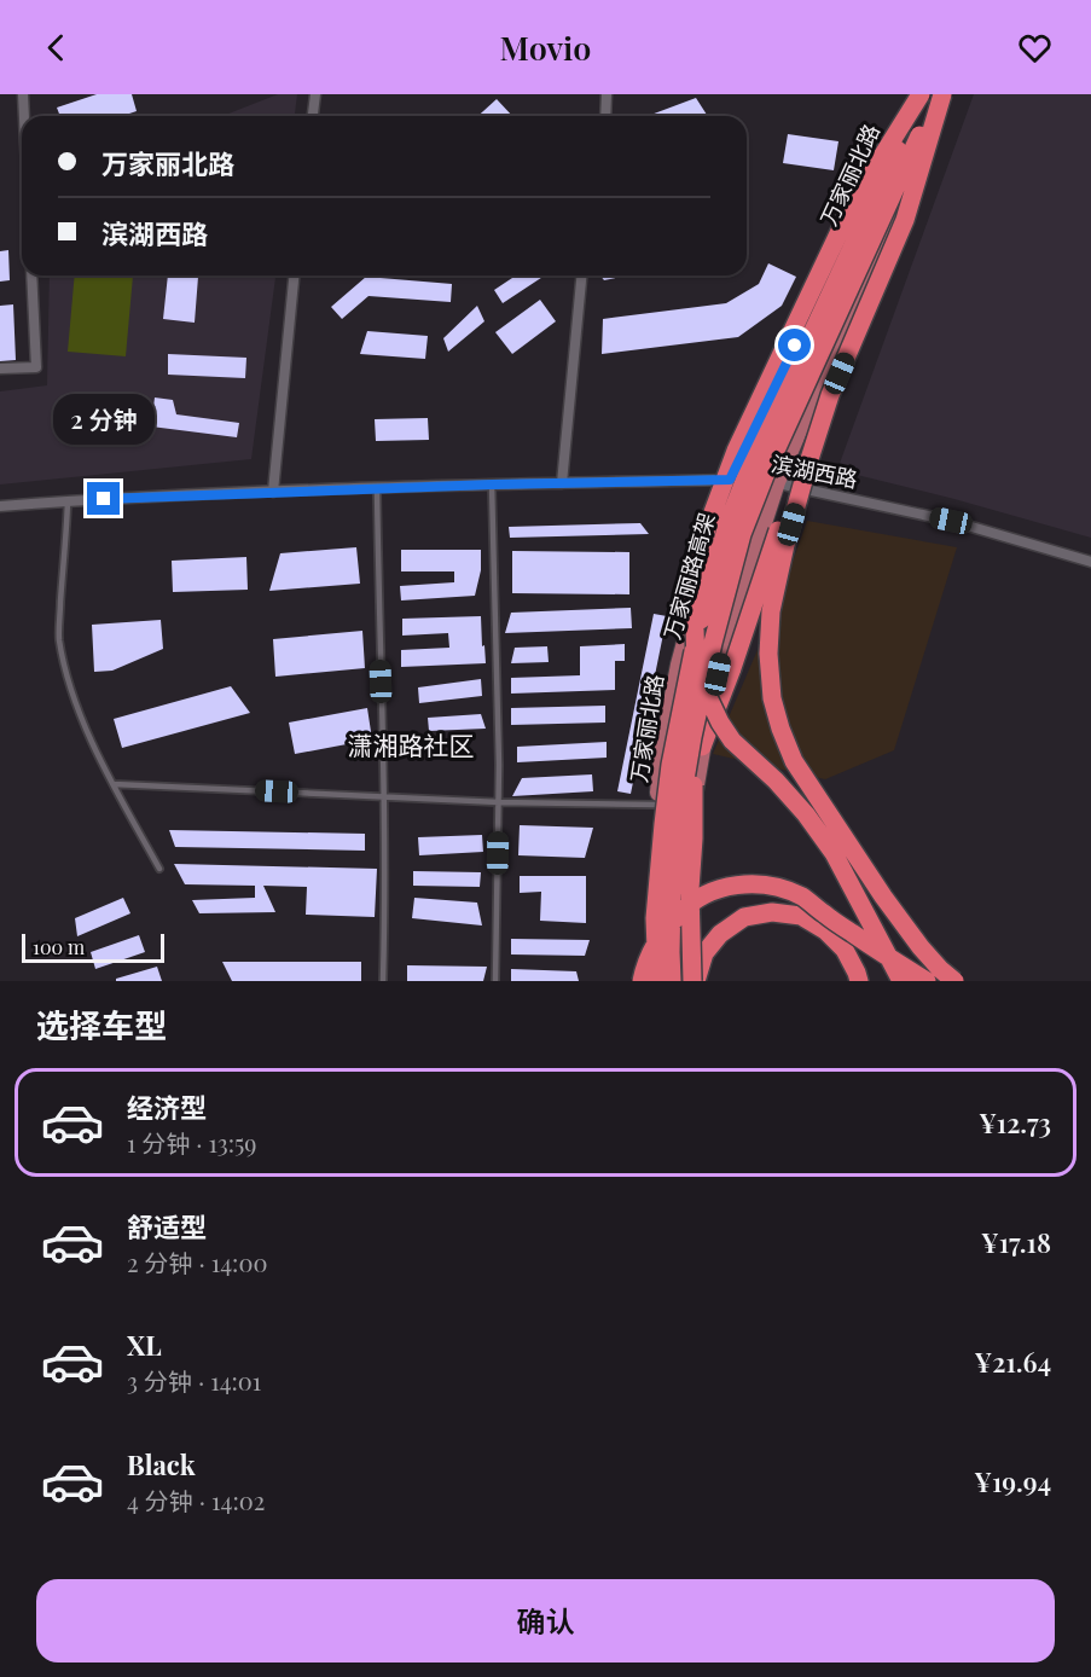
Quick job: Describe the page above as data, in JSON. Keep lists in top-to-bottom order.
{
  "streets": {
    "highway": ["万家丽路高架"],
    "main road": ["万家丽北路"],
    "street": ["滨湖西路"]
  },
  "crossings": [
    ["万家丽北路", "滨湖西路"]
  ],
  "districts": ["潇湘路社区"],
  "scale_bar": "100 m",
  "page": {
    "header": "Movio",
    "banner": ["万家丽北路", "滨湖西路"],
    "bubble": "2 分钟",
    "scale": "100 m",
    "heading": "选择车型",
    "list": [
      {
        "name": "经济型",
        "note": "1 分钟 · 13:59",
        "value": "¥12.73"
      },
      {
        "name": "舒适型",
        "note": "2 分钟 · 14:00",
        "value": "¥17.18"
      },
      {
        "name": "XL",
        "note": "3 分钟 · 14:01",
        "value": "¥21.64"
      },
      {
        "name": "Black",
        "note": "4 分钟 · 14:02",
        "value": "¥19.94"
      }
    ],
    "buttons": "确认"
  }
}
